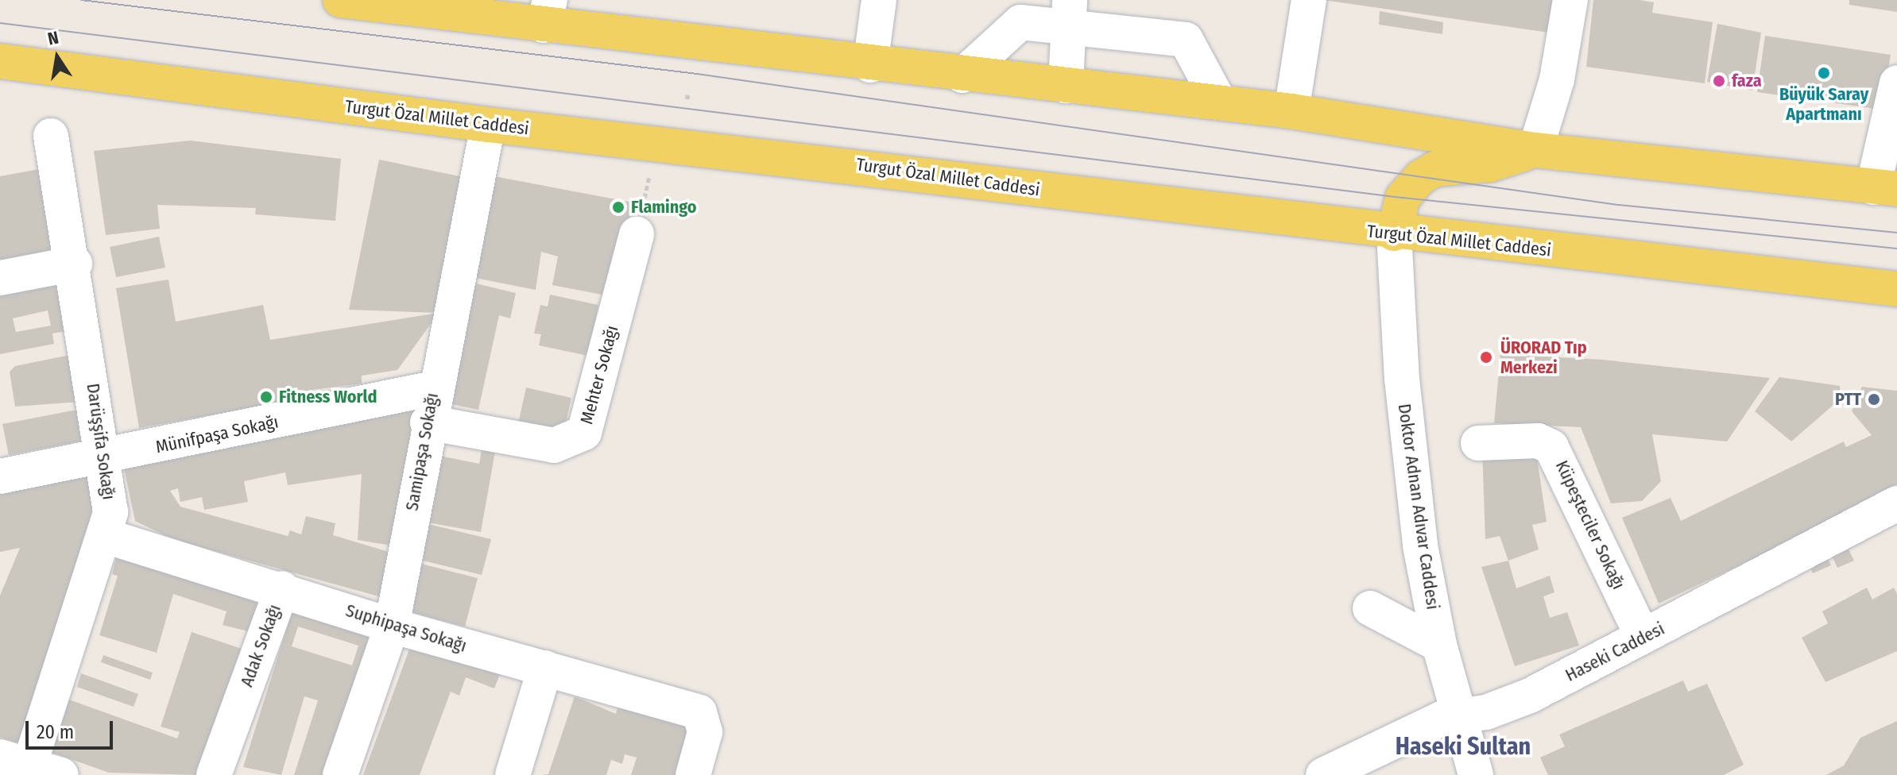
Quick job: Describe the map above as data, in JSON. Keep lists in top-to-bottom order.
{
  "streets": {
    "main road": ["Turgut Özal Millet Caddesi"],
    "street": [
      "Mehter Sokağı",
      "Münifpaşa Sokağı",
      "Darüşşifa Sokağı",
      "Samipaşa Sokağı",
      "Doktor Adnan Adıvar Caddesi",
      "Küpeşteciler Sokağı",
      "Suphipaşa Sokağı",
      "Adak Sokağı",
      "Haseki Caddesi"
    ]
  },
  "crossings": [
    ["Turgut Özal Millet Caddesi", "Samipaşa Sokağı"],
    ["Turgut Özal Millet Caddesi", "Doktor Adnan Adıvar Caddesi"],
    ["Mehter Sokağı", "Samipaşa Sokağı"],
    ["Münifpaşa Sokağı", "Darüşşifa Sokağı"],
    ["Münifpaşa Sokağı", "Samipaşa Sokağı"],
    ["Darüşşifa Sokağı", "Suphipaşa Sokağı"],
    ["Samipaşa Sokağı", "Suphipaşa Sokağı"],
    ["Doktor Adnan Adıvar Caddesi", "Haseki Caddesi"],
    ["Küpeşteciler Sokağı", "Haseki Caddesi"],
    ["Suphipaşa Sokağı", "Adak Sokağı"]
  ],
  "districts": ["Haseki Sultan"],
  "places": [
    "Büyük Saray Apartmanı",
    "faza",
    "Flamingo",
    "ÜRORAD Tıp Merkezi",
    "Fitness World",
    "PTT"
  ],
  "scale_bar": "20 m",
  "north": "top"
}
